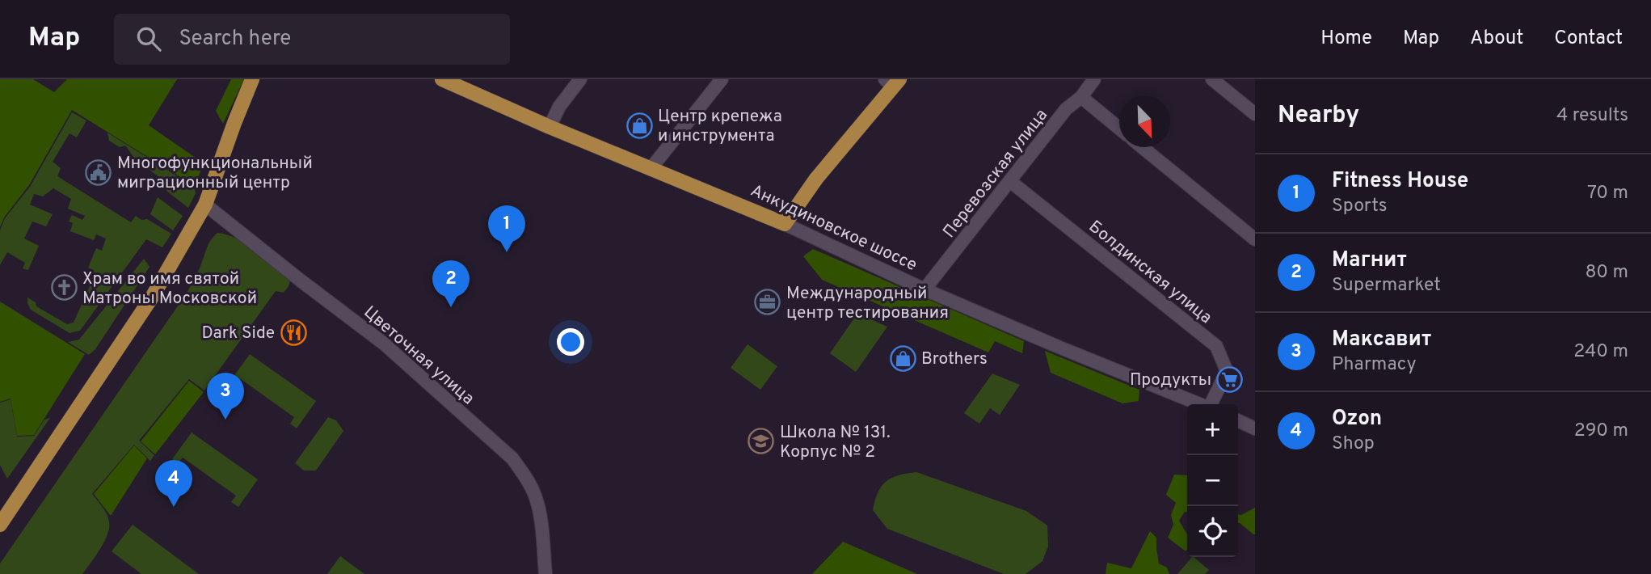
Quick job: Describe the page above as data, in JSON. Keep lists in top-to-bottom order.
{
  "streets": {
    "main road": ["Анкудиновское шоссе"],
    "street": ["Перевозская улица", "Болдинская улица", "Цветочная улица"]
  },
  "crossings": [
    ["Перевозская улица", "Анкудиновское шоссе"],
    ["Перевозская улица", "Болдинская улица"]
  ],
  "places": {
    "shop": ["Центр крепежа и инструмента", "Brothers"],
    "public building": ["Многофункциональный миграционный центр"],
    "church": ["Храм во имя святой Матроны Московской"],
    "office": ["Международный центр тестирования"],
    "restaurant": ["Dark Side"],
    "supermarket": ["Продукты"],
    "school or university": ["Школа № 131. Корпус № 2"]
  },
  "north": "bottom right",
  "page": {
    "header": "Map",
    "search": "Search here",
    "nav": [
      "Home",
      "Map",
      "About",
      "Contact"
    ],
    "heading": ["Nearby", "4 results"],
    "list": [
      {
        "mark": "1",
        "name": "Fitness House",
        "note": "Sports",
        "value": "70 m"
      },
      {
        "mark": "2",
        "name": "Магнит",
        "note": "Supermarket",
        "value": "80 m"
      },
      {
        "mark": "3",
        "name": "Максавит",
        "note": "Pharmacy",
        "value": "240 m"
      },
      {
        "mark": "4",
        "name": "Ozon",
        "note": "Shop",
        "value": "290 m"
      }
    ],
    "pins": [
      "1",
      "2",
      "3",
      "4"
    ],
    "map_buttons": ["+", "−"]
  }
}
